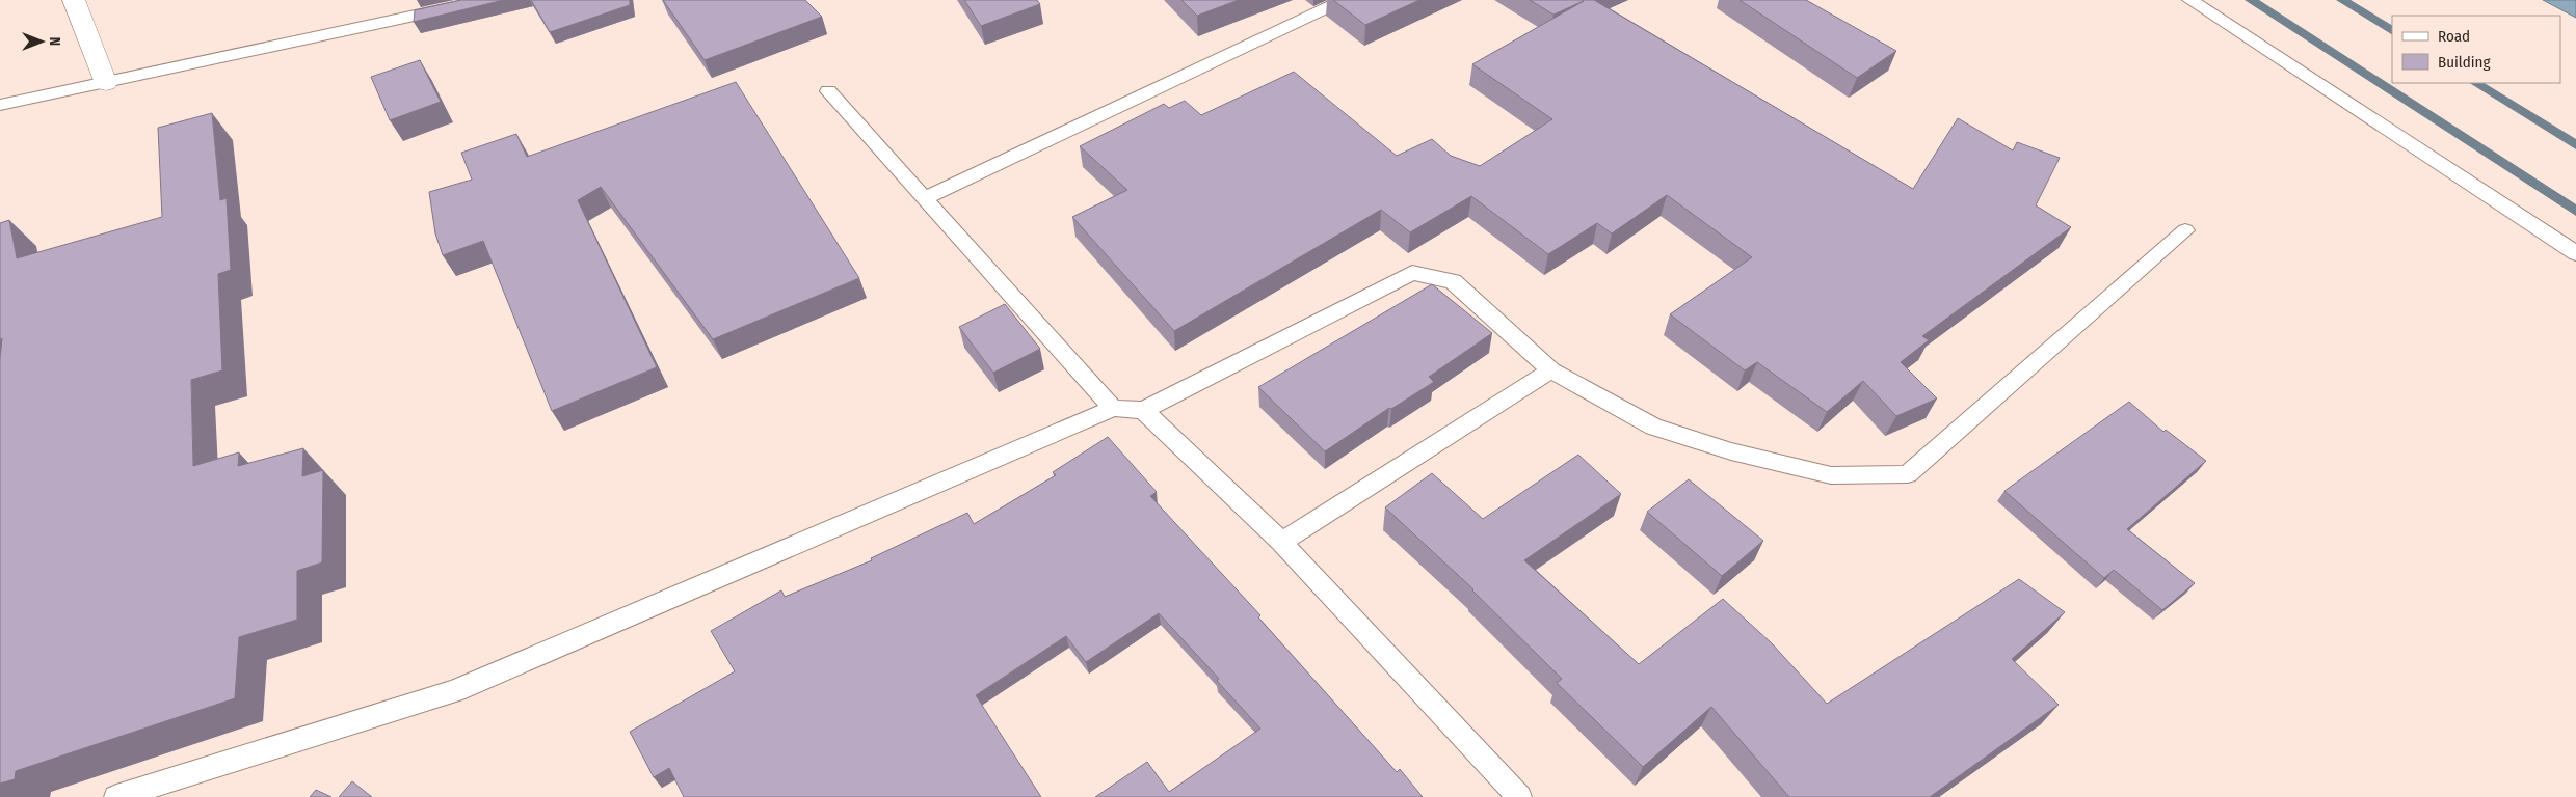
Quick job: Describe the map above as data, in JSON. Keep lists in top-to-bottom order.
{
  "legend": ["Road", "Building"],
  "north": "right"
}
